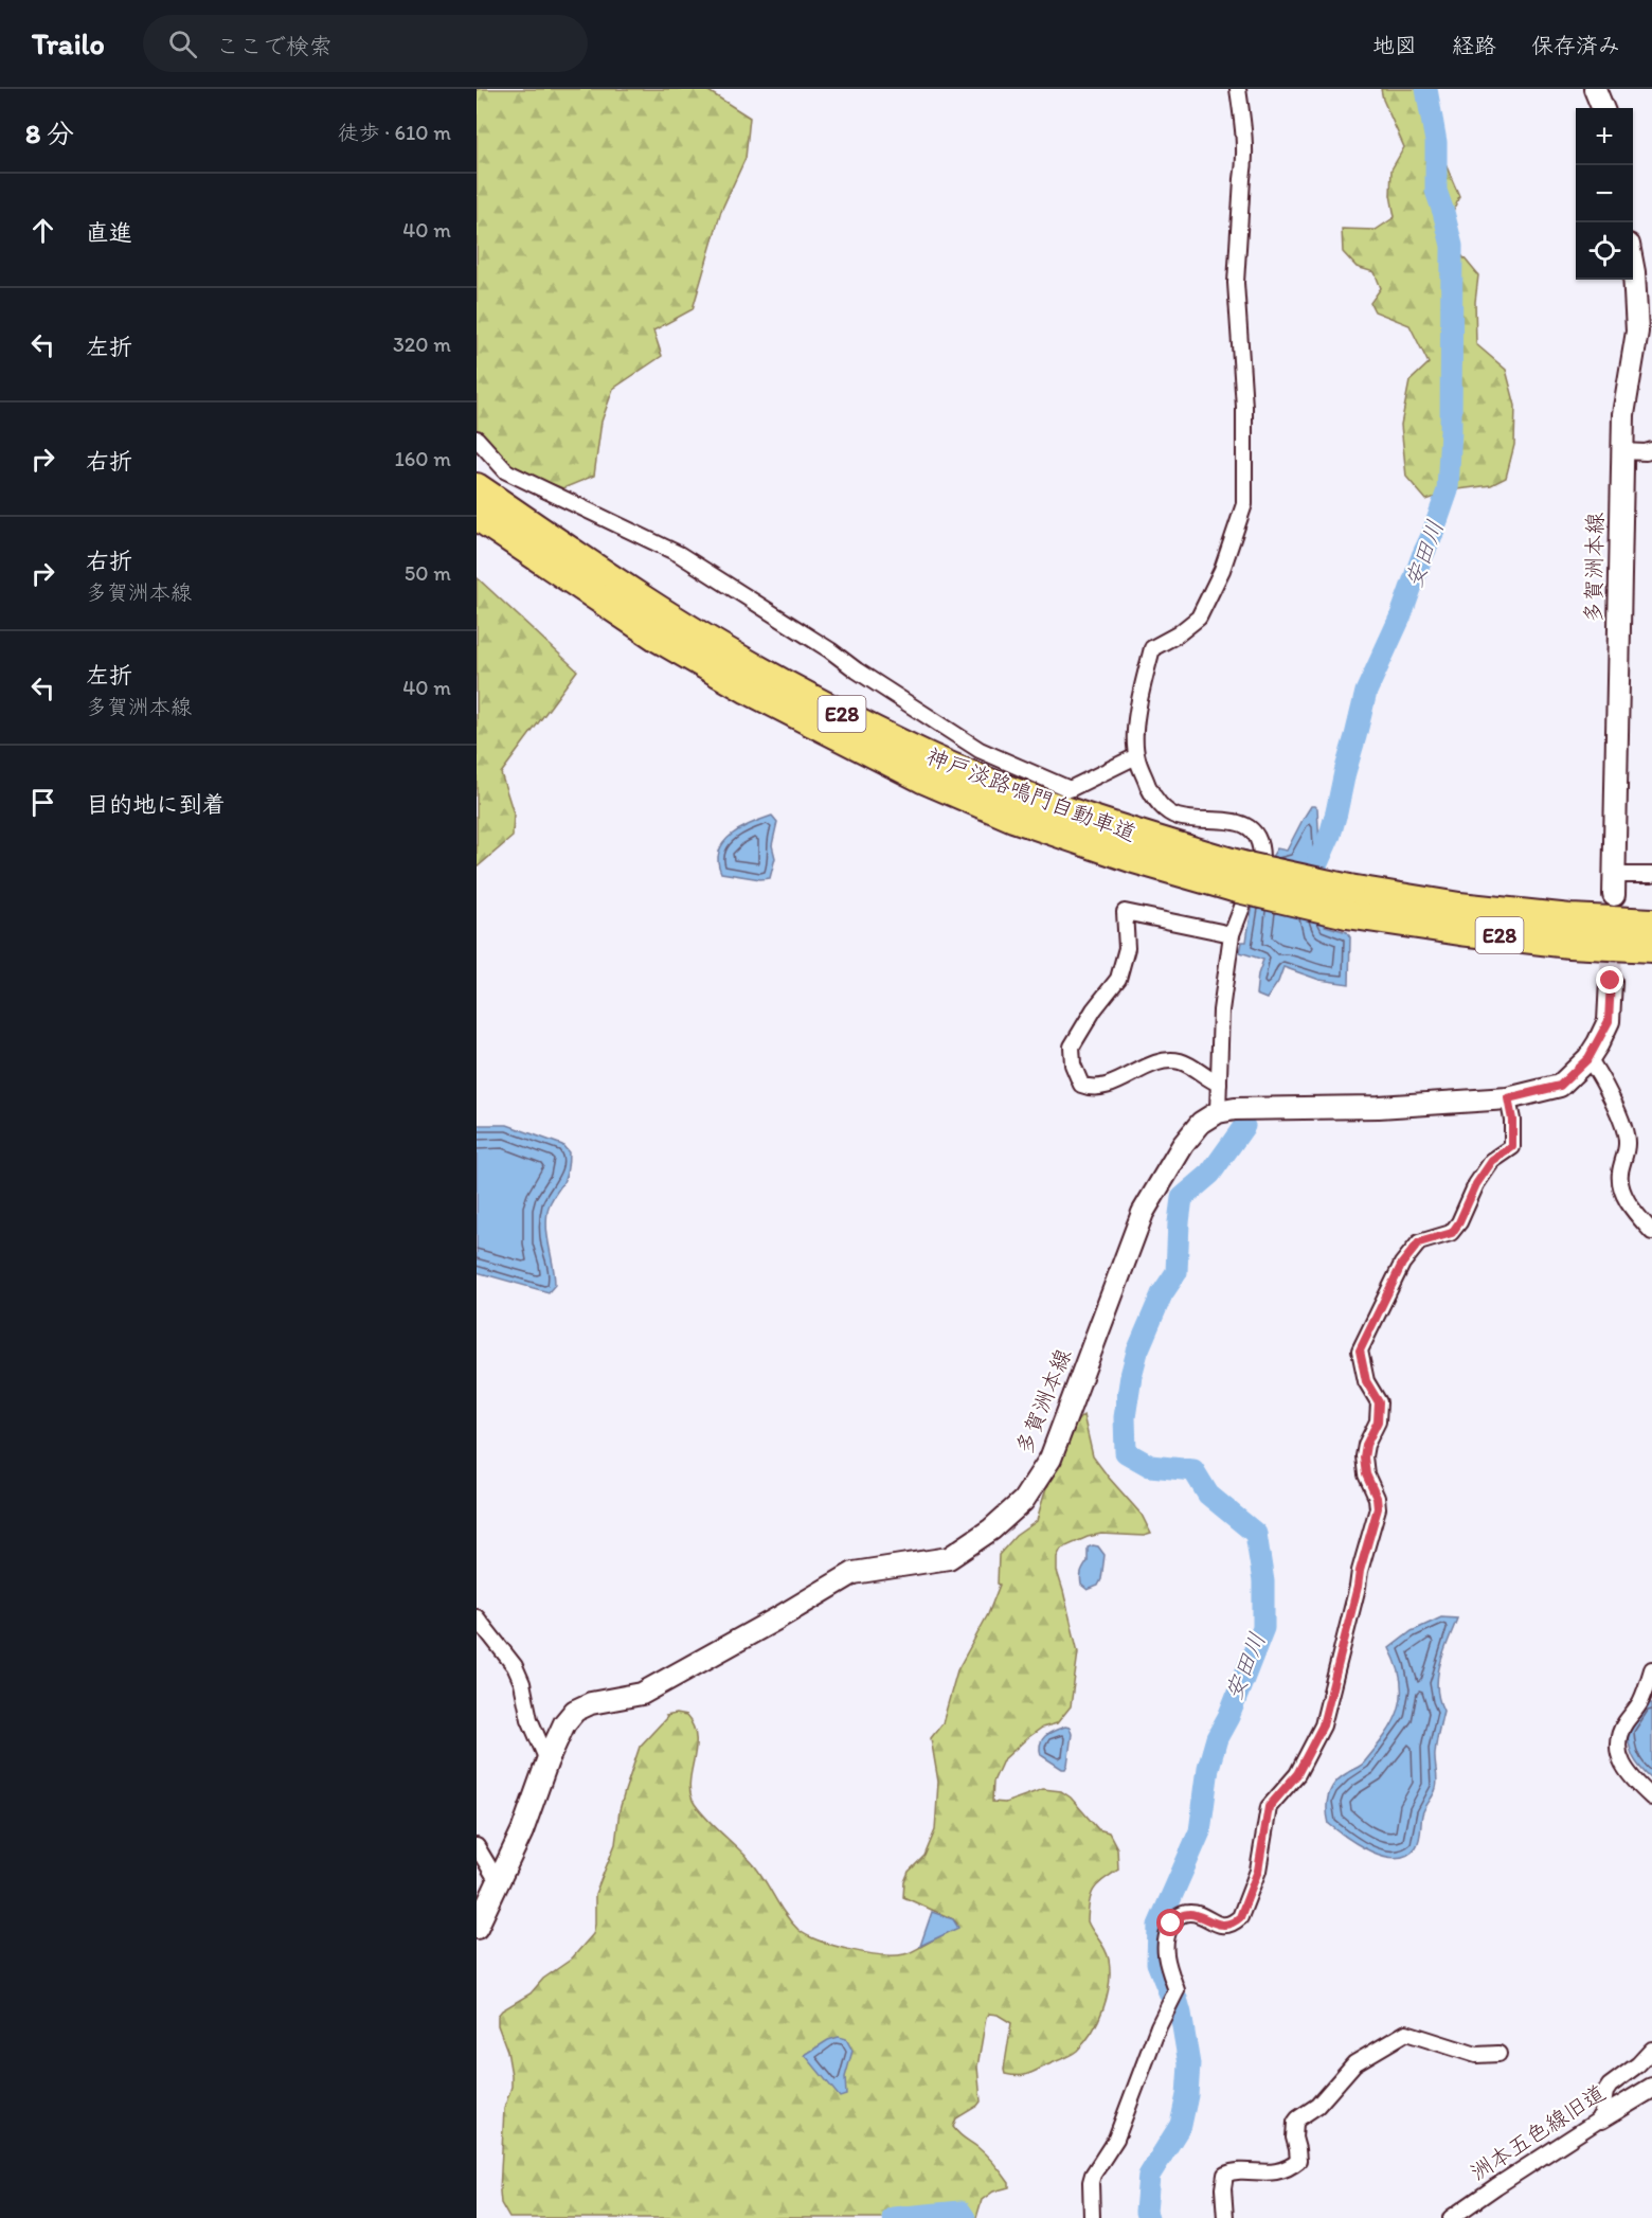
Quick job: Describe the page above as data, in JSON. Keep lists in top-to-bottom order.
{
  "streets": {
    "highway": ["E28", "神戸淡路鳴門自動車道"],
    "main road": ["多賀洲本線"],
    "street": ["洲本五色線旧道"]
  },
  "water": ["安田川"],
  "page": {
    "header": "Trailo",
    "search": "ここで検索",
    "nav": ["地図", "経路", "保存済み"],
    "heading": ["8 分", "徒歩 · 610 m"],
    "map_buttons": ["+", "−"],
    "list": [
      ["直進", "40 m"],
      ["左折", "320 m"],
      ["右折", "160 m"],
      ["右折", "多賀洲本線", "50 m"],
      ["左折", "多賀洲本線", "40 m"],
      "目的地に到着"
    ]
  }
}
